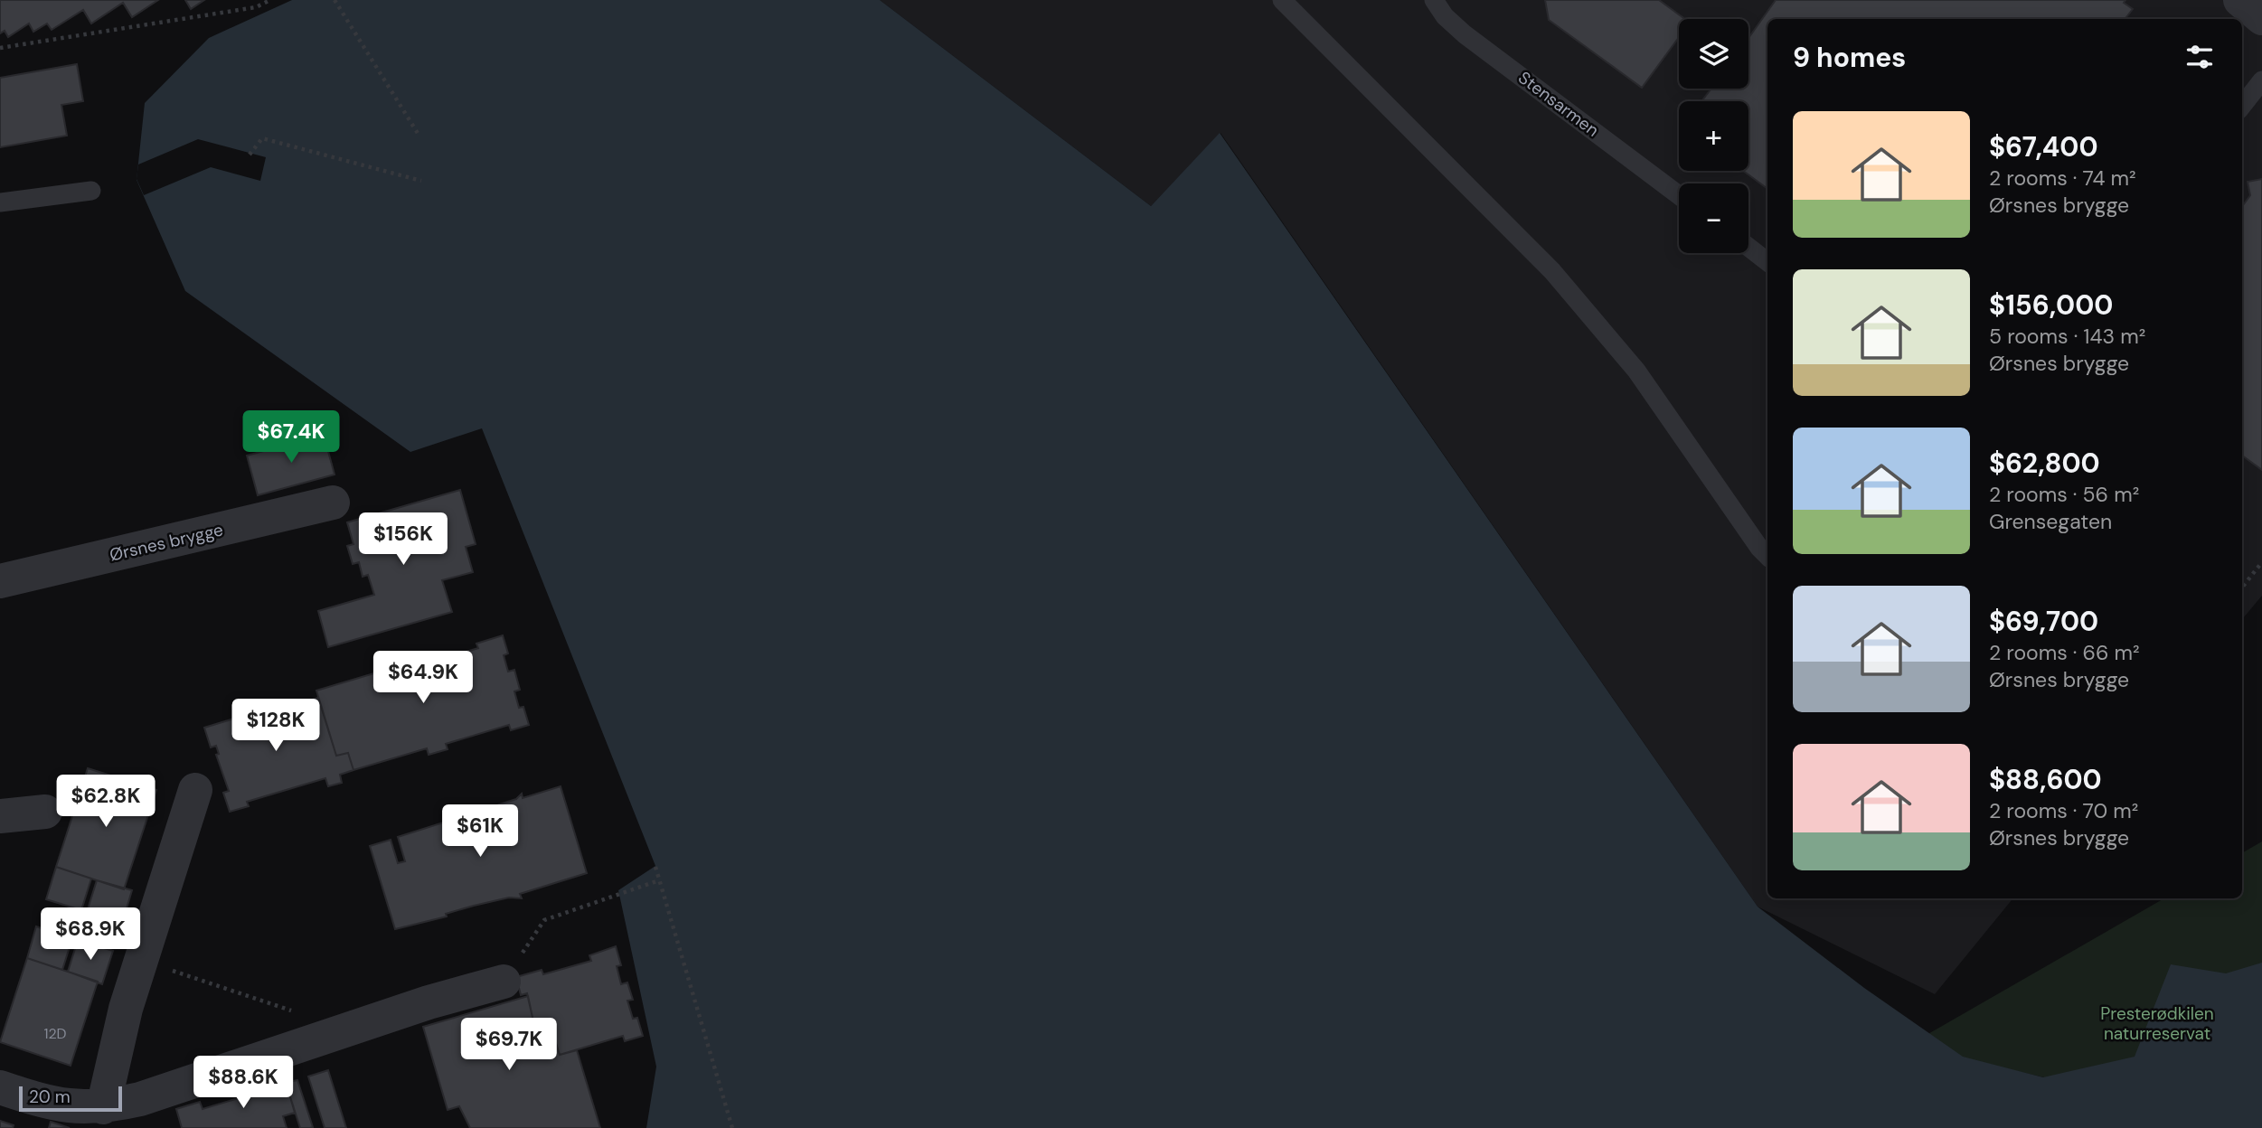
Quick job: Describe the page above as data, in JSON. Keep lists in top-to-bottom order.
{
  "streets": {
    "street": ["Ørsnes brygge"],
    "lane": ["Stensarmen"]
  },
  "parks": ["Presterødkilen naturreservat"],
  "house_numbers": ["12D"],
  "scale_bar": "20 m",
  "page": {
    "map_buttons": ["+", "−"],
    "heading": "9 homes",
    "list": [
      {
        "name": "$67,400",
        "note": "2 rooms · 74 m² · Ørsnes brygge"
      },
      {
        "name": "$156,000",
        "note": "5 rooms · 143 m² · Ørsnes brygge"
      },
      {
        "name": "$62,800",
        "note": "2 rooms · 56 m² · Grensegaten"
      },
      {
        "name": "$69,700",
        "note": "2 rooms · 66 m² · Ørsnes brygge"
      },
      {
        "name": "$88,600",
        "note": "2 rooms · 70 m² · Ørsnes brygge"
      }
    ],
    "price": [
      "$67.4K",
      "$156K",
      "$64.9K",
      "$128K",
      "$62.8K",
      "$61K",
      "$68.9K",
      "$69.7K",
      "$88.6K"
    ],
    "scale": "20 m"
  }
}
